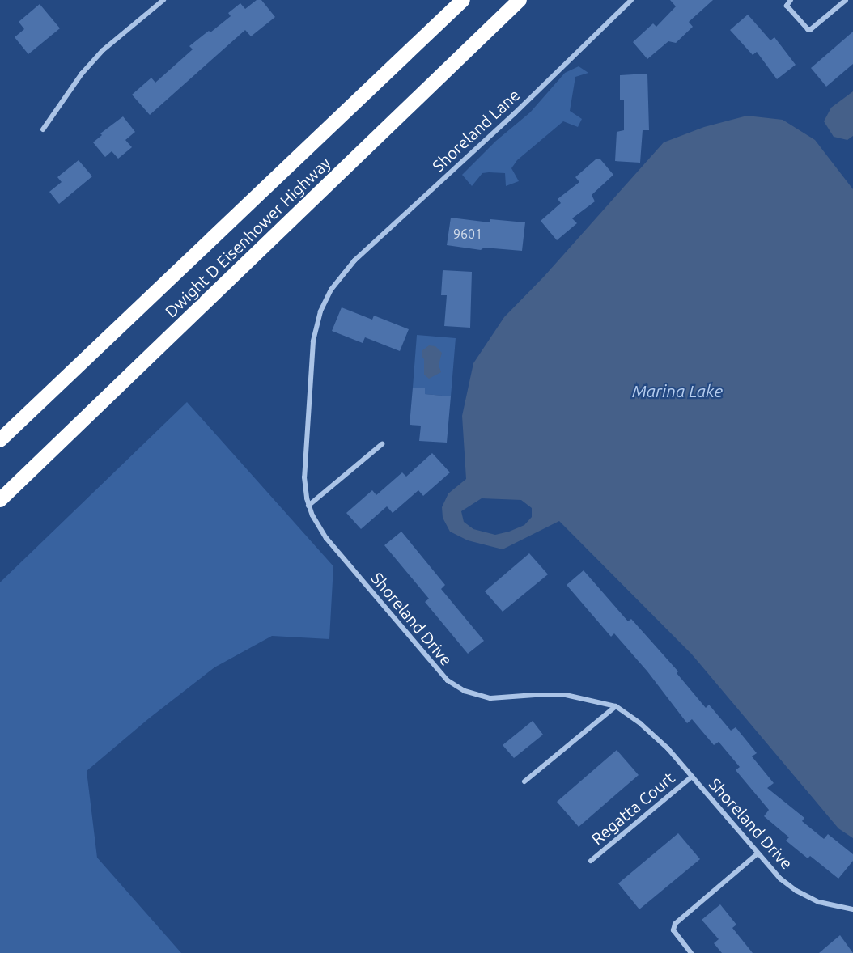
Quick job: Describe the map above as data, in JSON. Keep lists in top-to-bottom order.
{
  "streets": {
    "highway": ["Dwight D Eisenhower Highway"],
    "street": ["Shoreland Lane", "Shoreland Drive", "Regatta Court"]
  },
  "crossings": [
    ["Shoreland Lane", "Shoreland Drive"],
    ["Shoreland Drive", "Regatta Court"]
  ],
  "water": ["Marina Lake"],
  "house_numbers": ["9601"]
}
